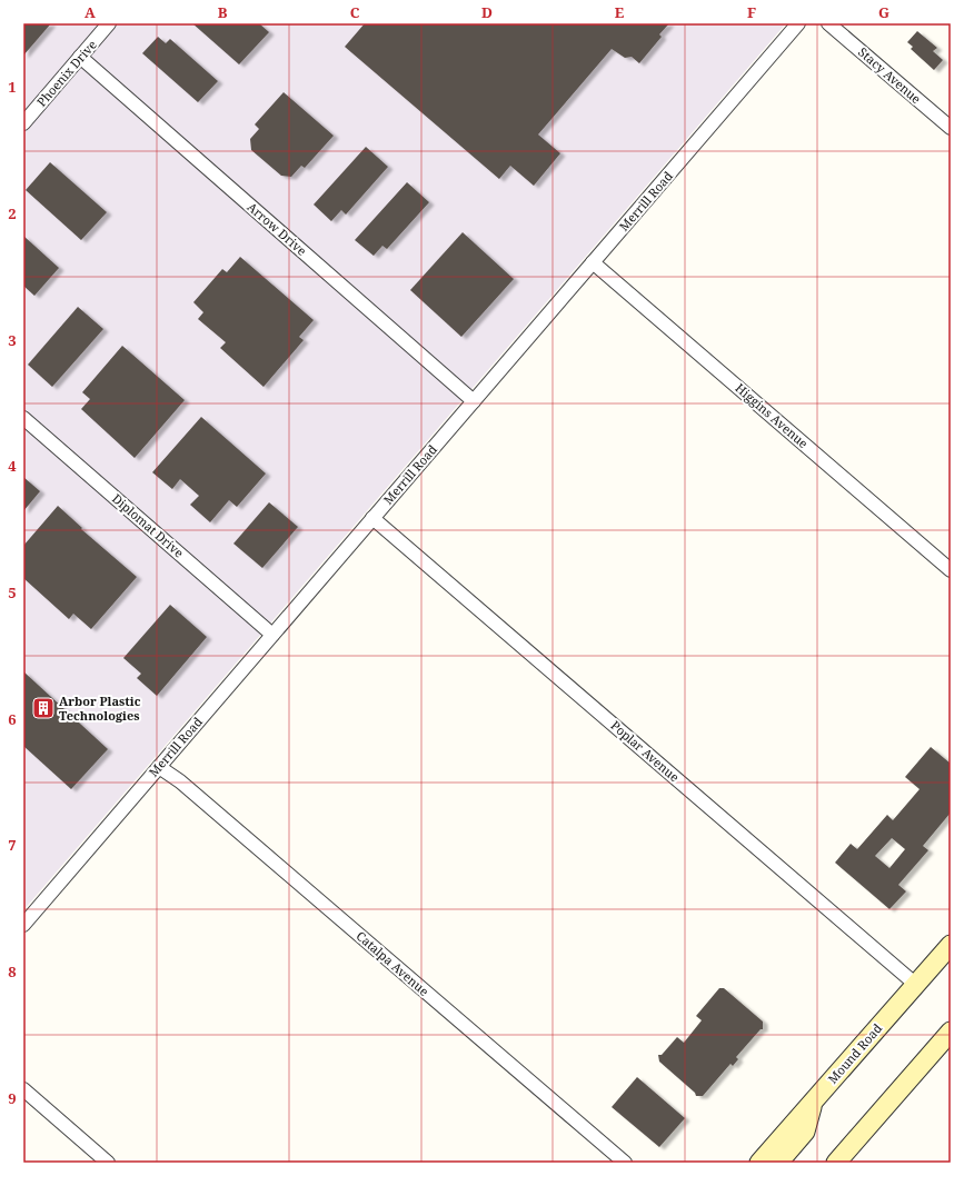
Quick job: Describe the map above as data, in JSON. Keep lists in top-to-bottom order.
{
  "streets": {
    "main road": ["Mound Road"],
    "street": [
      "Phoenix Drive",
      "Stacy Avenue",
      "Merrill Road",
      "Arrow Drive",
      "Higgins Avenue",
      "Diplomat Drive",
      "Poplar Avenue",
      "Catalpa Avenue"
    ]
  },
  "crossings": [
    ["Phoenix Drive", "Arrow Drive"],
    ["Merrill Road", "Arrow Drive"],
    ["Merrill Road", "Higgins Avenue"],
    ["Merrill Road", "Diplomat Drive"],
    ["Merrill Road", "Poplar Avenue"],
    ["Merrill Road", "Catalpa Avenue"],
    ["Poplar Avenue", "Mound Road"]
  ],
  "places": {
    "building": ["Arbor Plastic Technologies"]
  },
  "grid": {
    "columns": [
      "A",
      "B",
      "C",
      "D",
      "E",
      "F",
      "G"
    ],
    "rows": [
      "1",
      "2",
      "3",
      "4",
      "5",
      "6",
      "7",
      "8",
      "9"
    ]
  }
}
